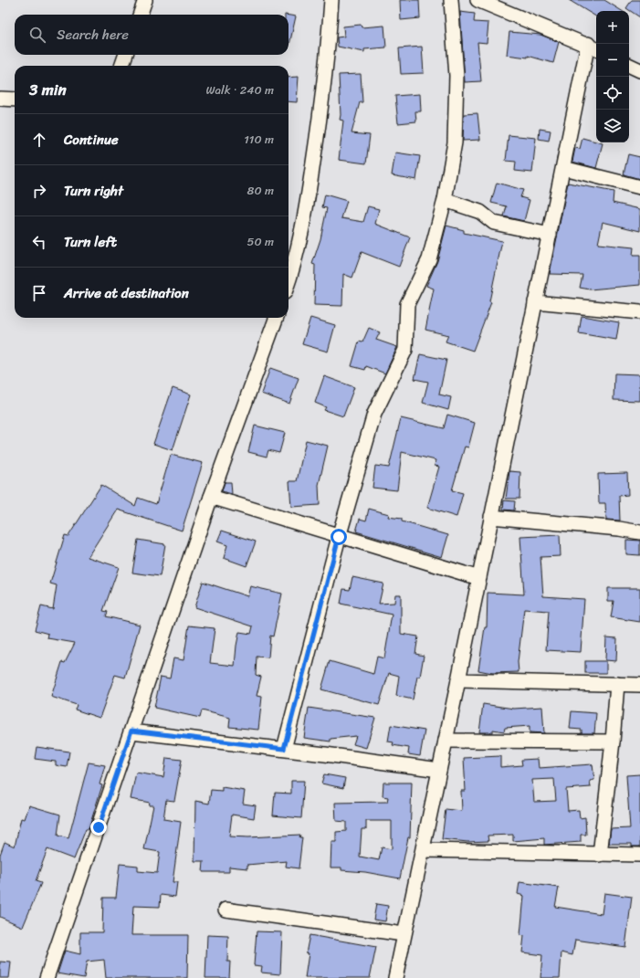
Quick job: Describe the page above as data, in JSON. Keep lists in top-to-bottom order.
{
  "page": {
    "map_buttons": ["+", "−"],
    "search": "Search here",
    "heading": ["3 min", "Walk · 240 m"],
    "list": [
      ["Continue", "110 m"],
      ["Turn right", "80 m"],
      ["Turn left", "50 m"],
      "Arrive at destination"
    ]
  }
}
